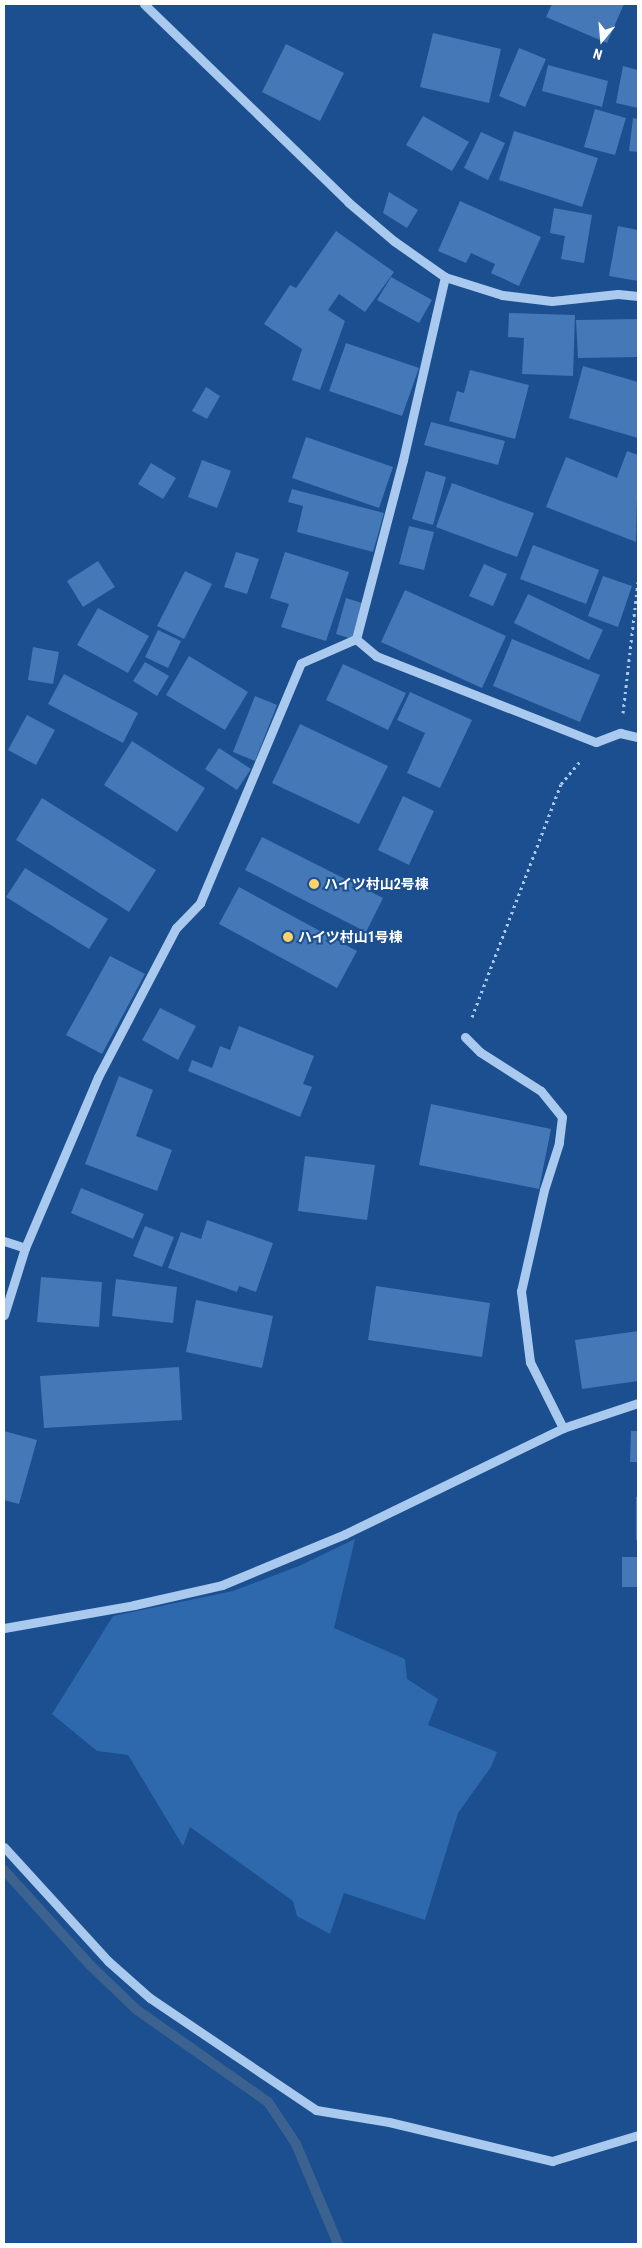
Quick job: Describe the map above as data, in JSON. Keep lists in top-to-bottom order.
{
  "places": ["ハイツ村山2号棟", "ハイツ村山1号棟"],
  "north": "bottom"
}
